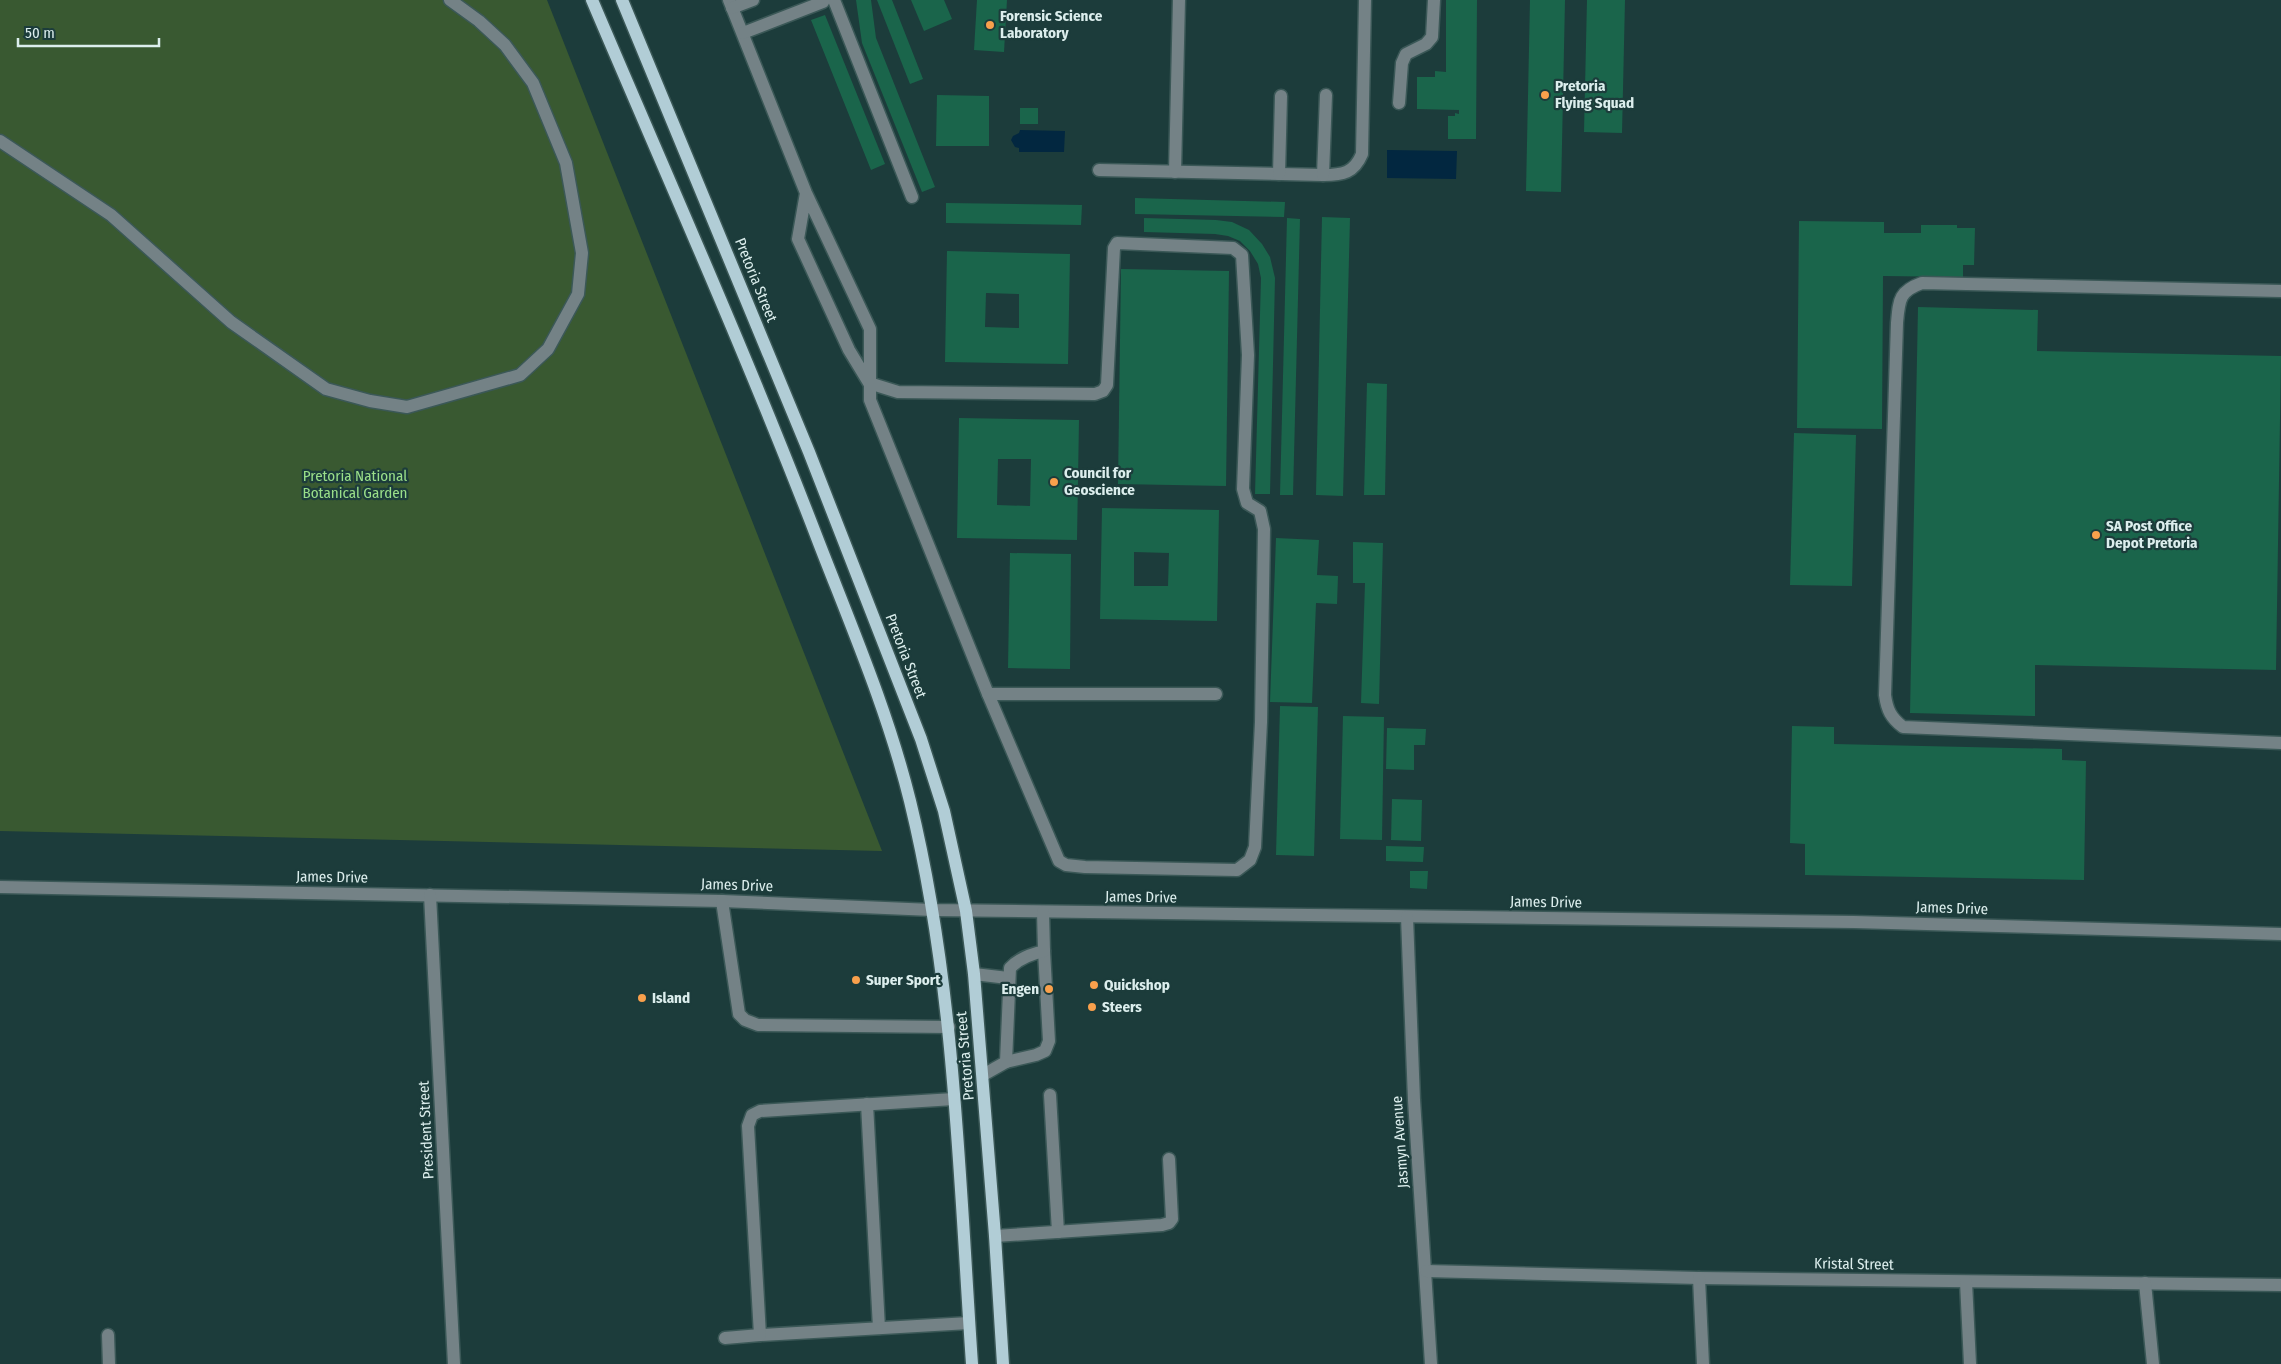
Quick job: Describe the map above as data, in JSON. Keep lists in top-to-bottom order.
{
  "streets": {
    "main road": ["Pretoria Street"],
    "street": [
      "James Drive",
      "President Street",
      "Jasmyn Avenue",
      "Kristal Street"
    ]
  },
  "crossings": [
    ["Pretoria Street", "James Drive"],
    ["James Drive", "President Street"],
    ["James Drive", "Jasmyn Avenue"],
    ["Jasmyn Avenue", "Kristal Street"]
  ],
  "parks": ["Pretoria National Botanical Garden"],
  "places": [
    "Forensic Science Laboratory",
    "Pretoria Flying Squad",
    "Council for Geoscience",
    "SA Post Office Depot Pretoria",
    "Super Sport",
    "Quickshop",
    "Engen",
    "Island",
    "Steers"
  ],
  "scale_bar": "50 m"
}
